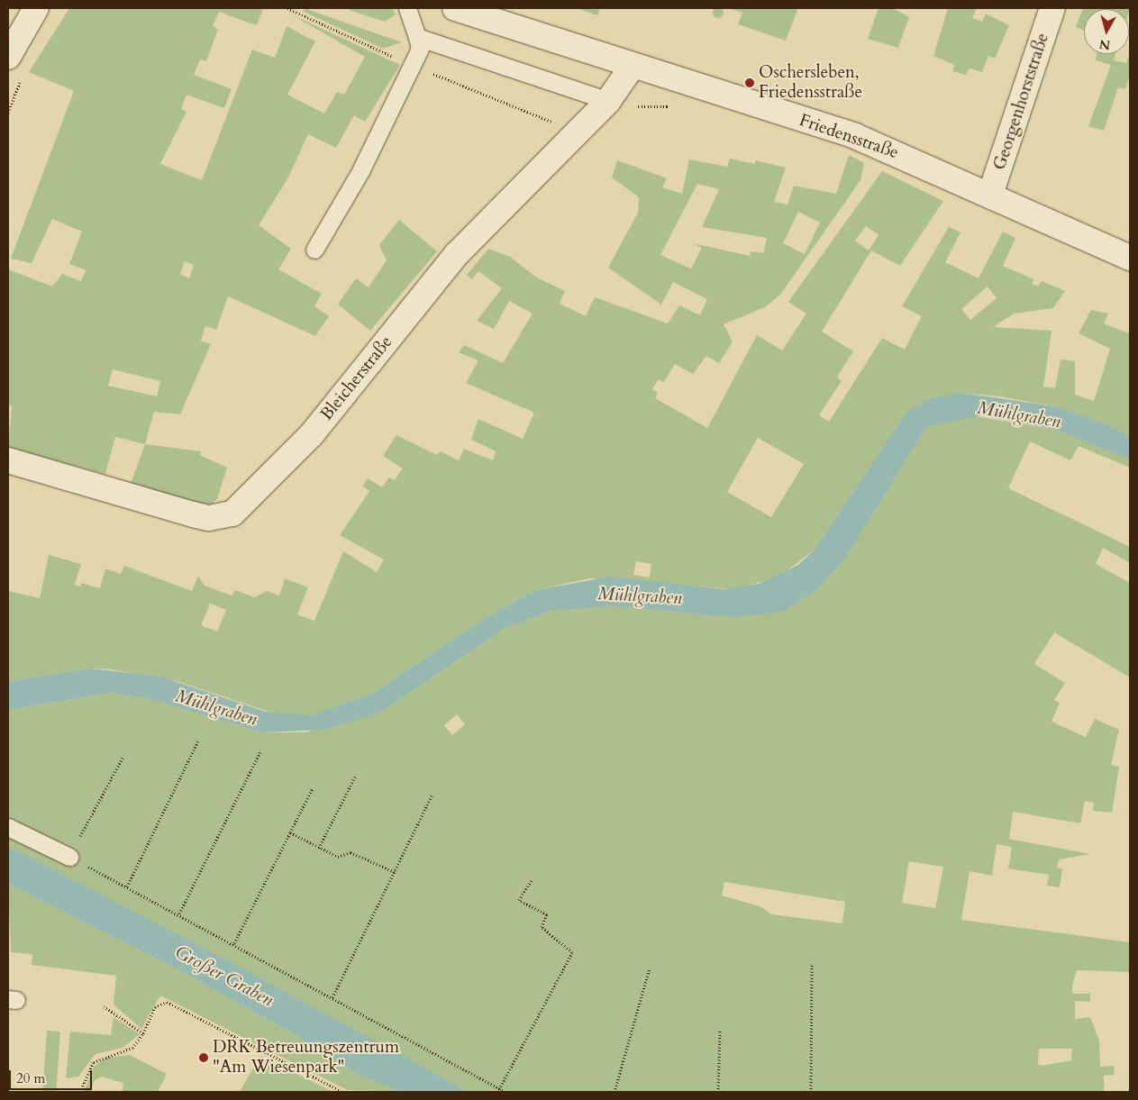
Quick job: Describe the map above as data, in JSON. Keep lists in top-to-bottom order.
{
  "streets": {
    "street": ["Georgenhorststraße", "Friedensstraße", "Bleicherstraße"]
  },
  "crossings": [
    ["Georgenhorststraße", "Friedensstraße"],
    ["Friedensstraße", "Bleicherstraße"]
  ],
  "water": ["Mühlgraben", "Großer Graben"],
  "places": ["Oschersleben, Friedensstraße", "DRK Betreuungszentrum \"Am Wiesenpark\""],
  "scale_bar": "20 m",
  "north": "bottom"
}
